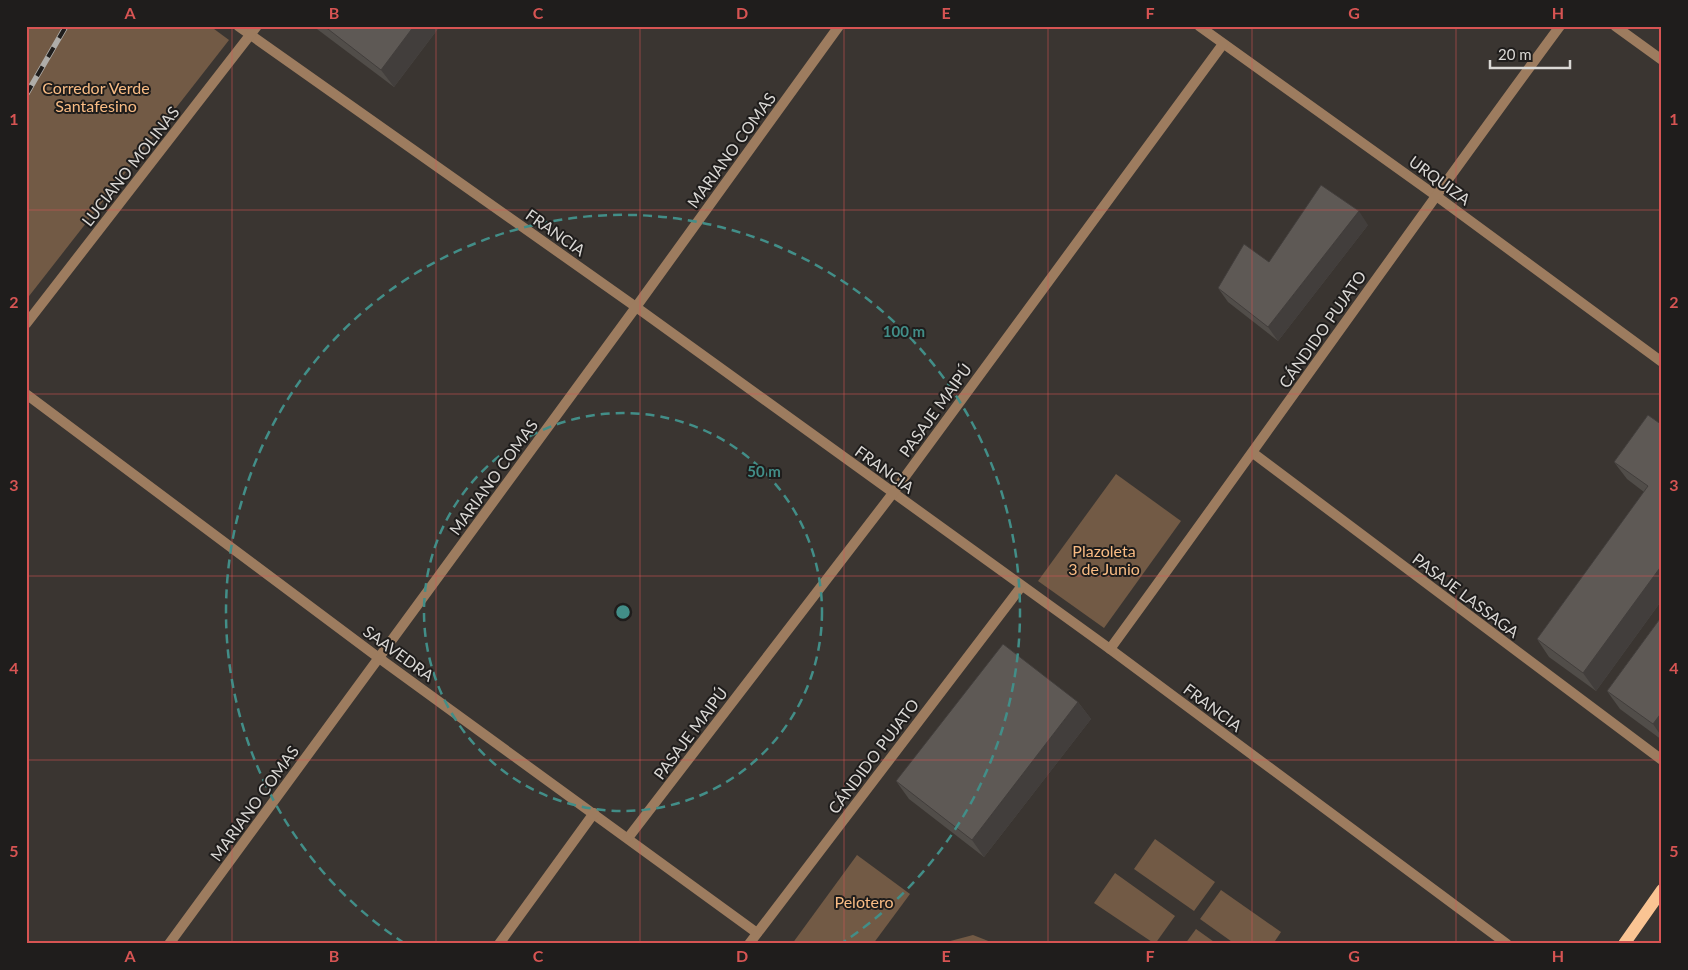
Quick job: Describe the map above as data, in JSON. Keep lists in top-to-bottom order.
{
  "streets": {
    "street": [
      "MARIANO COMAS",
      "LUCIANO MOLINAS",
      "URQUIZA",
      "FRANCIA",
      "CÁNDIDO PUJATO",
      "PASAJE MAIPÚ",
      "PASAJE LASSAGA",
      "SAAVEDRA"
    ]
  },
  "crossings": [
    ["MARIANO COMAS", "FRANCIA"],
    ["MARIANO COMAS", "SAAVEDRA"],
    ["LUCIANO MOLINAS", "FRANCIA"],
    ["URQUIZA", "CÁNDIDO PUJATO"],
    ["URQUIZA", "PASAJE MAIPÚ"],
    ["FRANCIA", "CÁNDIDO PUJATO"],
    ["FRANCIA", "PASAJE MAIPÚ"],
    ["CÁNDIDO PUJATO", "PASAJE LASSAGA"],
    ["CÁNDIDO PUJATO", "SAAVEDRA"],
    ["PASAJE MAIPÚ", "SAAVEDRA"]
  ],
  "parks": ["Corredor Verde Santafesino", "Plazoleta 3 de Junio", "Pelotero"],
  "scale_bar": "20 m",
  "grid": {
    "columns": [
      "A",
      "B",
      "C",
      "D",
      "E",
      "F",
      "G",
      "H"
    ],
    "rows": [
      "1",
      "2",
      "3",
      "4",
      "5"
    ]
  },
  "rings": ["100 m", "50 m"]
}
